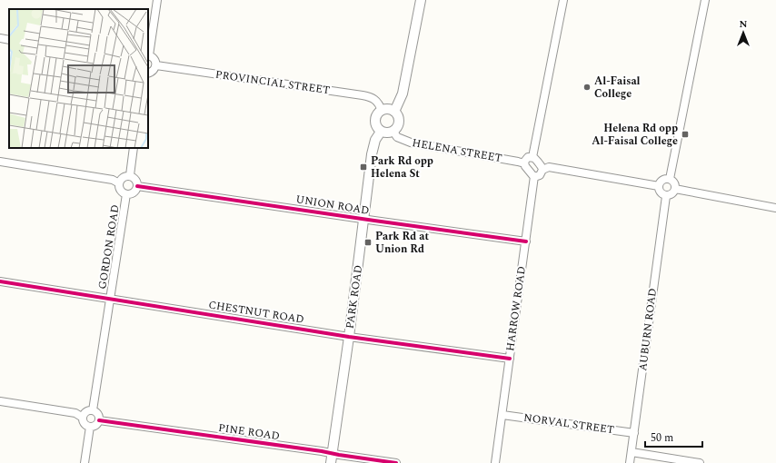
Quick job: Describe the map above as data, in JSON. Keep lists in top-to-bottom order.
{
  "streets": {
    "street": [
      "PROVINCIAL STREET",
      "HELENA STREET",
      "UNION ROAD",
      "GORDON ROAD",
      "PARK ROAD",
      "HARROW ROAD",
      "CHESTNUT ROAD",
      "AUBURN ROAD",
      "NORVAL STREET",
      "PINE ROAD"
    ]
  },
  "crossings": [
    ["PROVINCIAL STREET", "HELENA STREET"],
    ["PROVINCIAL STREET", "PARK ROAD"],
    ["HELENA STREET", "PARK ROAD"],
    ["HELENA STREET", "HARROW ROAD"],
    ["UNION ROAD", "GORDON ROAD"],
    ["UNION ROAD", "PARK ROAD"],
    ["UNION ROAD", "HARROW ROAD"],
    ["GORDON ROAD", "CHESTNUT ROAD"],
    ["GORDON ROAD", "PINE ROAD"],
    ["PARK ROAD", "CHESTNUT ROAD"],
    ["PARK ROAD", "PINE ROAD"],
    ["HARROW ROAD", "CHESTNUT ROAD"],
    ["HARROW ROAD", "NORVAL STREET"],
    ["AUBURN ROAD", "NORVAL STREET"]
  ],
  "places": {
    "other": ["Al-Faisal College"],
    "transit": ["Helena Rd opp Al-Faisal College", "Park Rd opp Helena St", "Park Rd at Union Rd"]
  },
  "scale_bar": "50 m",
  "north": "top"
}
